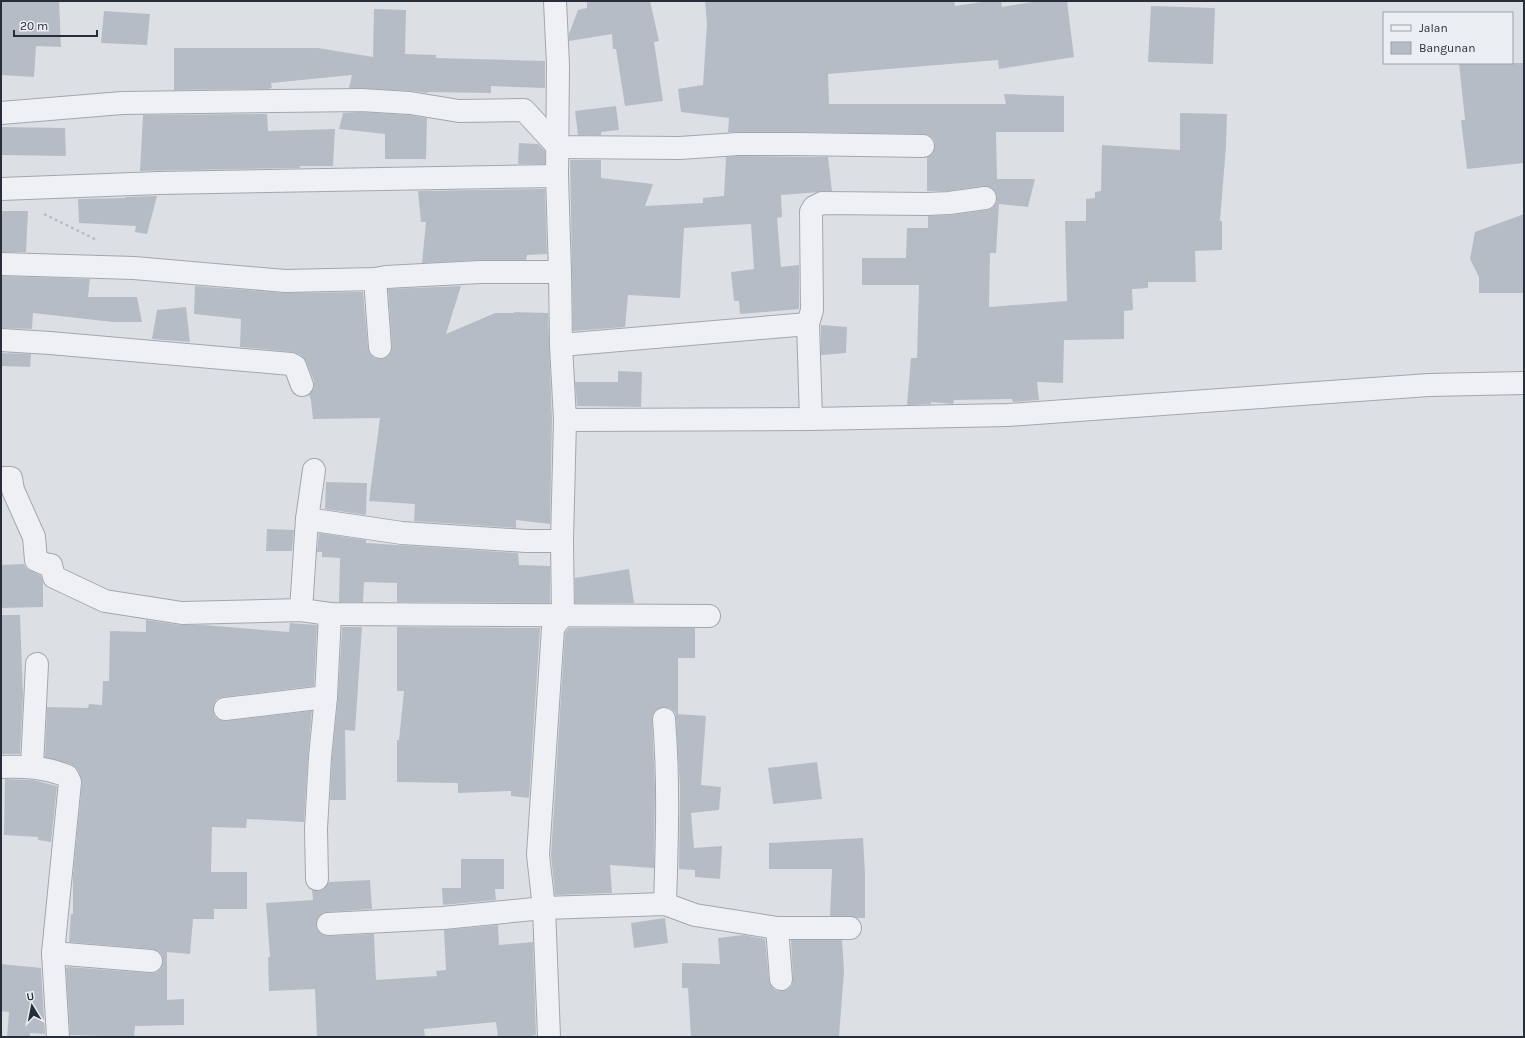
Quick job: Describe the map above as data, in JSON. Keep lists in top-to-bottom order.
{
  "legend": ["Jalan", "Bangunan"],
  "scale_bar": "20 m",
  "north": "top"
}
